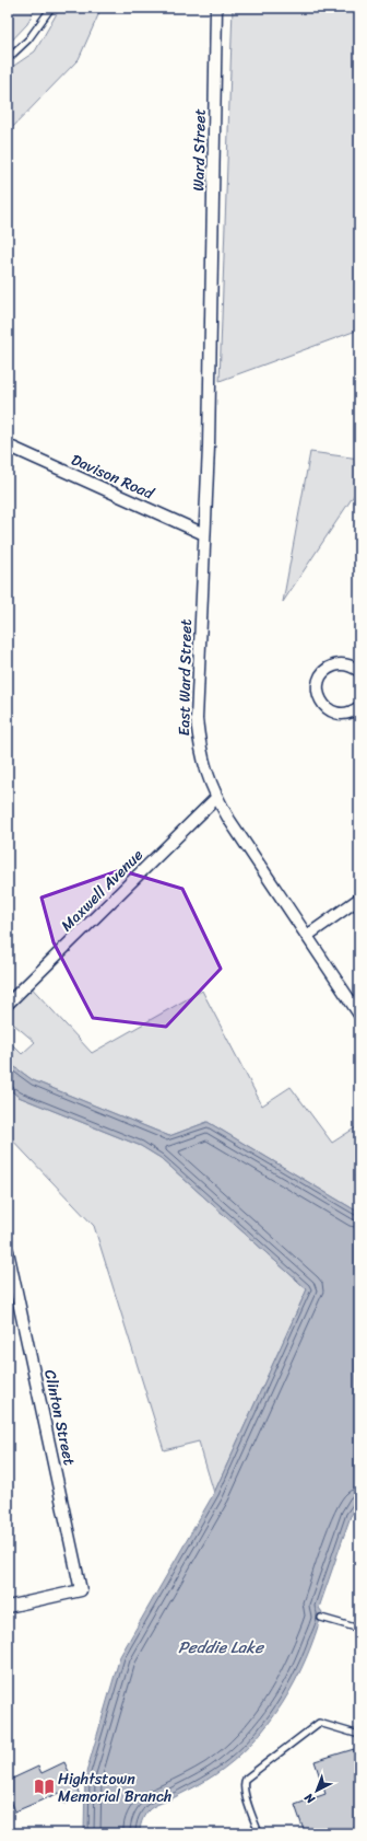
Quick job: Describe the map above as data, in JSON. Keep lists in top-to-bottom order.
{
  "streets": {
    "street": [
      "Ward Street",
      "Davison Road",
      "East Ward Street",
      "Maxwell Avenue",
      "Clinton Street"
    ]
  },
  "crossings": [
    ["Ward Street", "East Ward Street"],
    ["Davison Road", "East Ward Street"],
    ["East Ward Street", "Maxwell Avenue"]
  ],
  "water": ["Peddie Lake"],
  "places": {
    "library": ["Hightstown Memorial Branch"]
  },
  "north": "bottom left"
}
